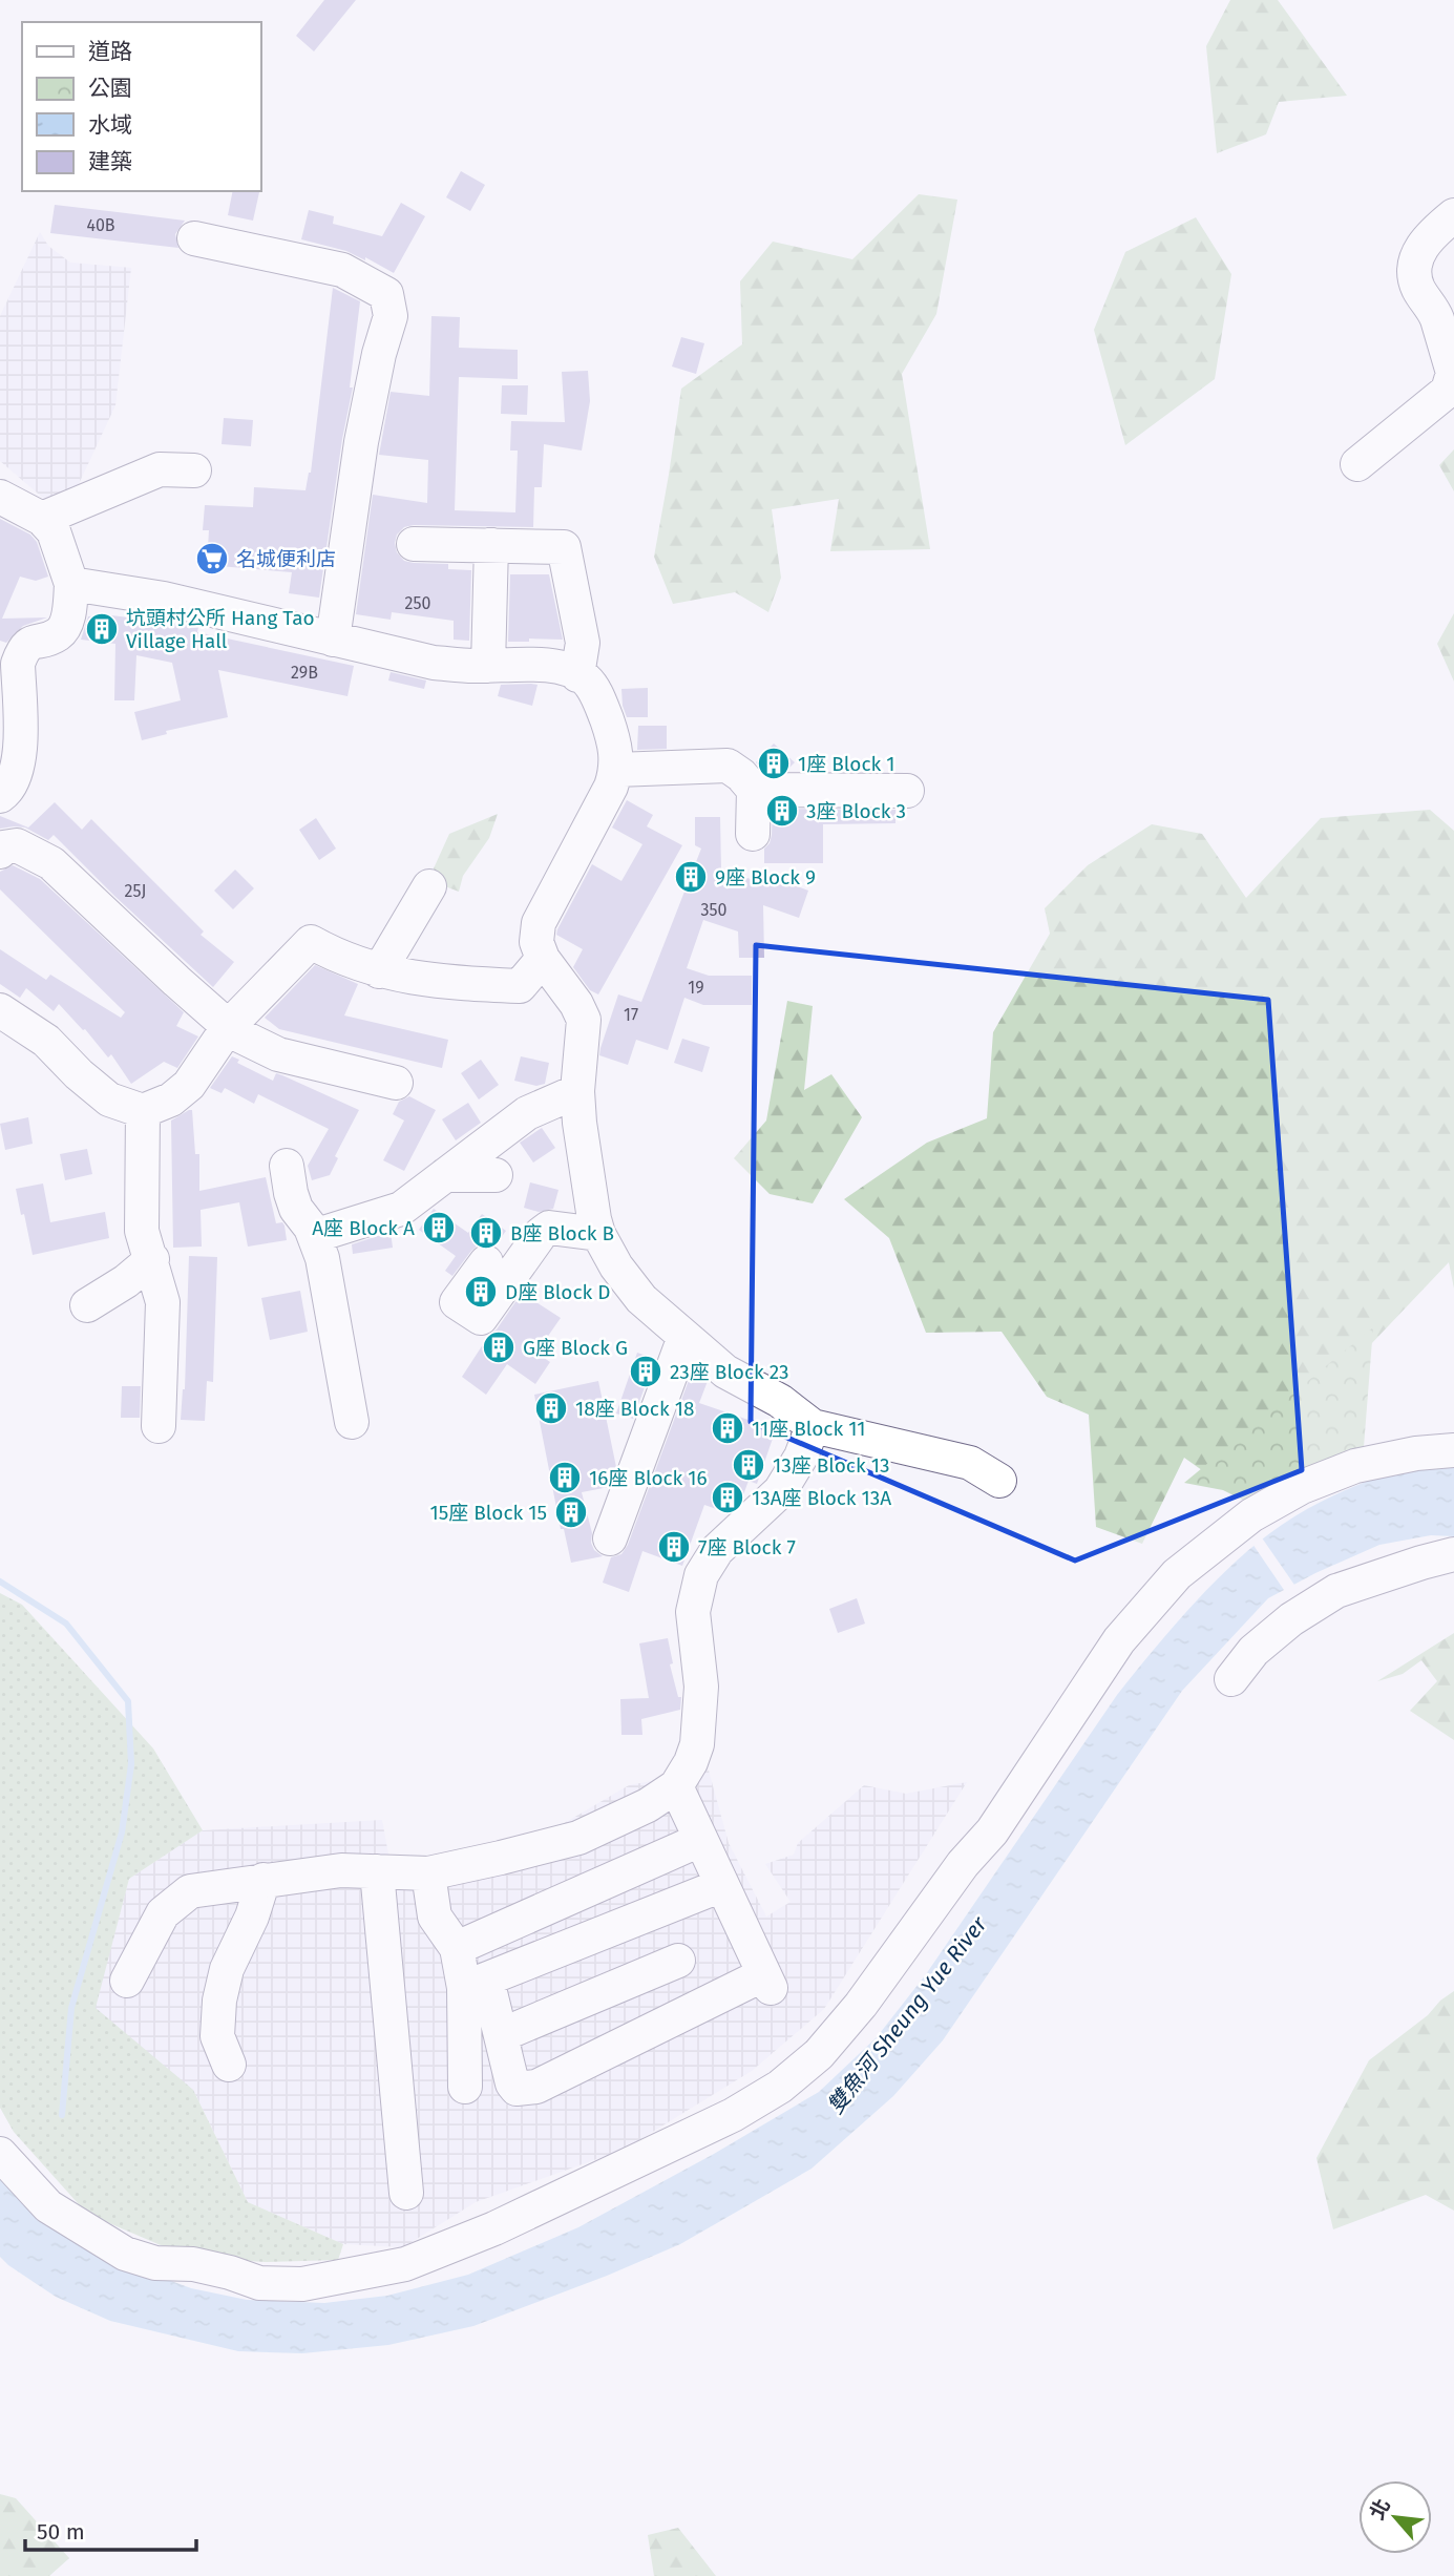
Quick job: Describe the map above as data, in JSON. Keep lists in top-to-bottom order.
{
  "water": ["雙魚河 Sheung Yue River"],
  "places": {
    "supermarket": ["名城便利店"],
    "building": [
      "坑頭村公所 Hang Tao Village Hall",
      "1座 Block 1",
      "3座 Block 3",
      "9座 Block 9",
      "A座 Block A",
      "B座 Block B",
      "D座 Block D",
      "G座 Block G",
      "23座 Block 23",
      "18座 Block 18",
      "11座 Block 11",
      "13座 Block 13",
      "16座 Block 16",
      "13A座 Block 13A",
      "15座 Block 15",
      "7座 Block 7"
    ]
  },
  "house_numbers": [
    "40B",
    "250",
    "29B",
    "25J",
    "350",
    "19",
    "17"
  ],
  "legend": [
    "道路",
    "公園",
    "水域",
    "建築"
  ],
  "scale_bar": "50 m",
  "north": "top left"
}
